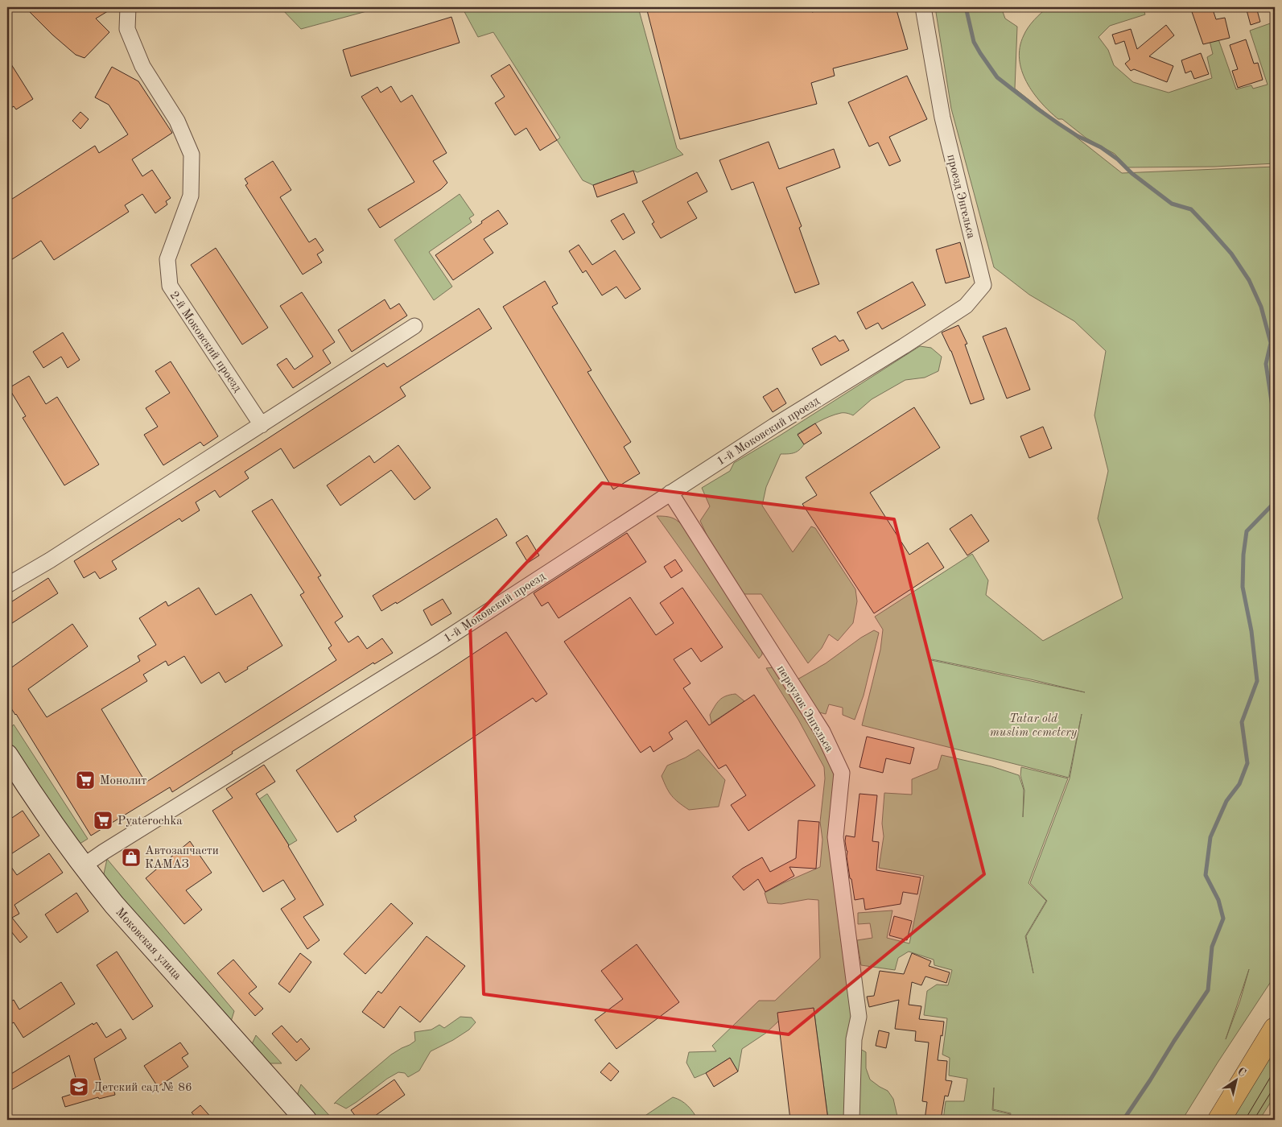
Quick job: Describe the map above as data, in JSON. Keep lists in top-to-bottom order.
{
  "streets": {
    "street": [
      "проезд Энгельса",
      "2-й Моковский проезд",
      "1-й Моковский проезд",
      "переулок Энгельса",
      "Моковская улица"
    ]
  },
  "crossings": [
    ["проезд Энгельса", "1-й Моковский проезд"],
    ["1-й Моковский проезд", "переулок Энгельса"],
    ["1-й Моковский проезд", "Моковская улица"]
  ],
  "parks": ["Tatar old muslim cemetery"],
  "places": {
    "supermarket": ["Монолит", "Pyaterochka"],
    "shop": ["Автозапчасти КАМАЗ"],
    "school or university": ["Детский сад № 86"]
  },
  "north": "top right"
}
